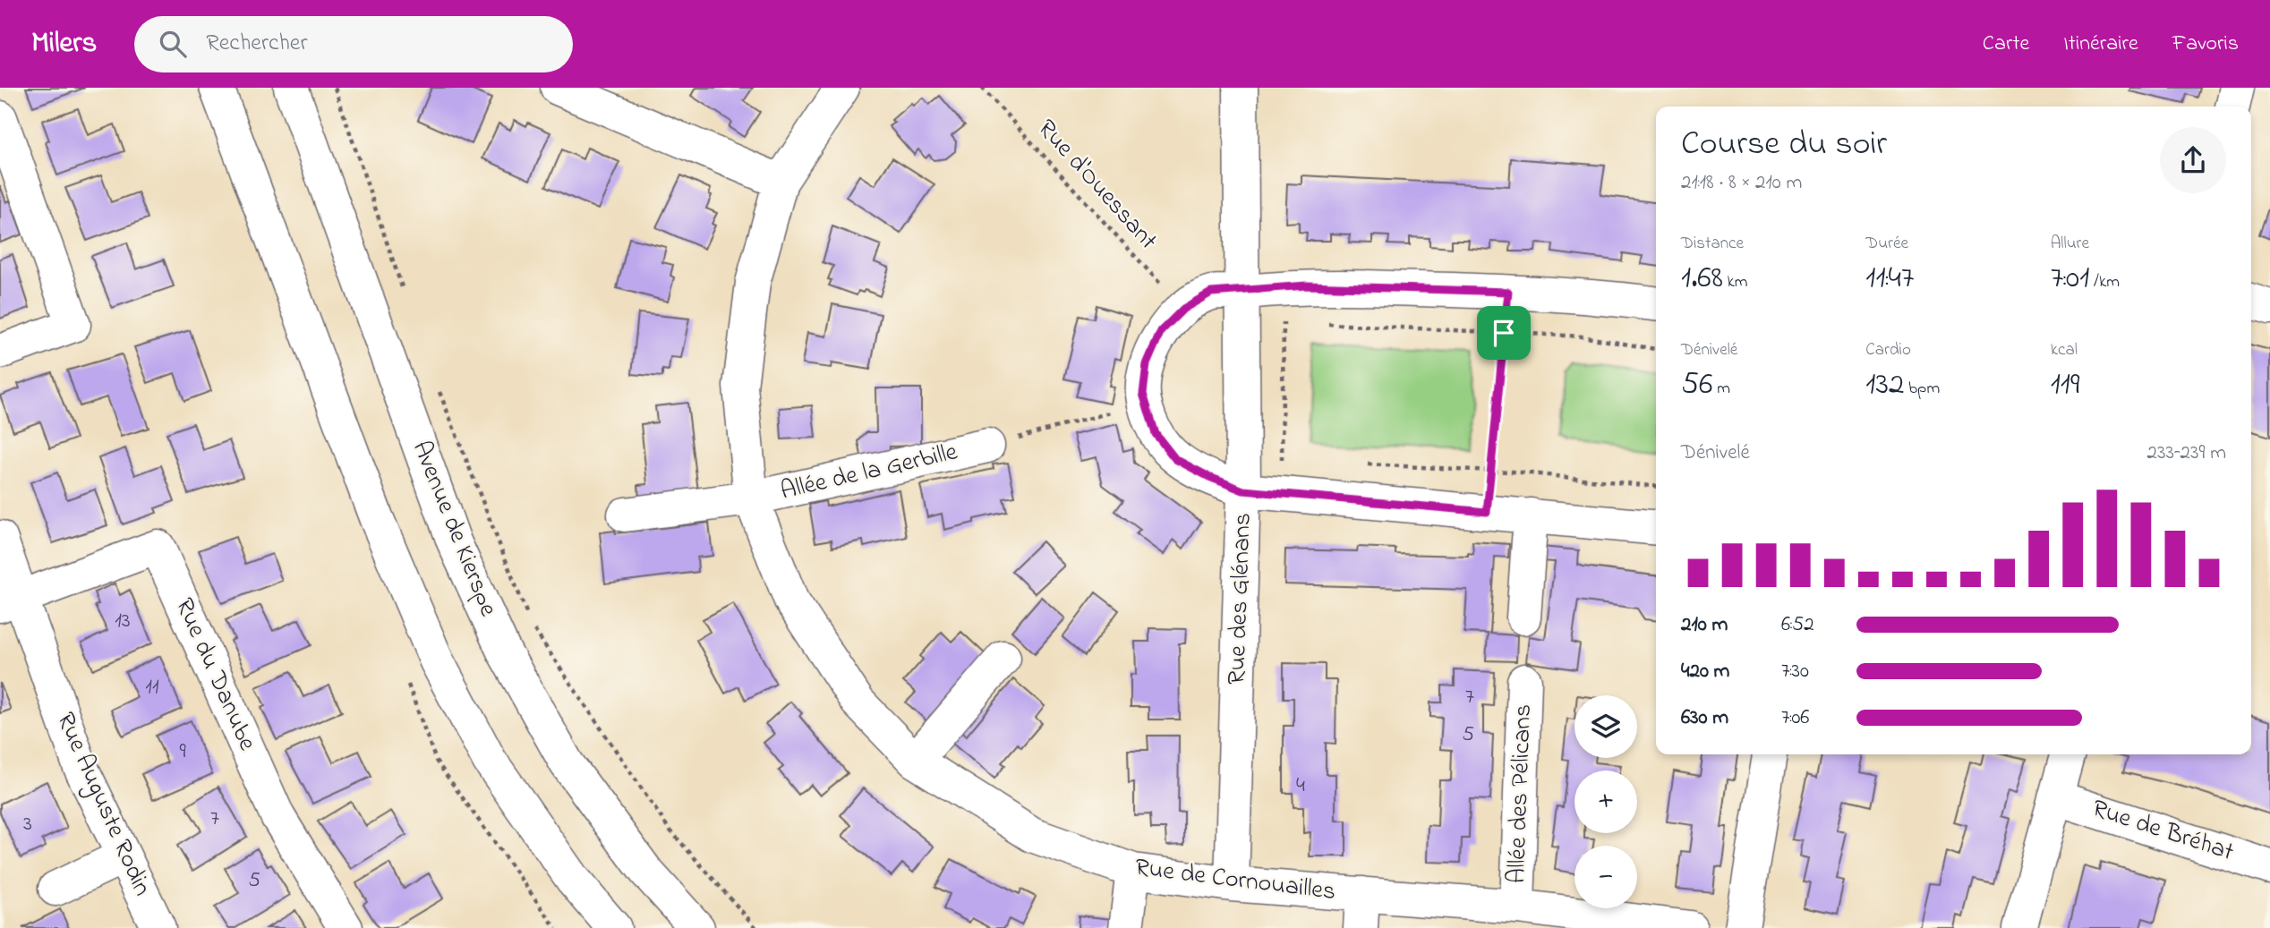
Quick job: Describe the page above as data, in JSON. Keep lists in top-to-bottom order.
{
  "streets": {
    "street": [
      "Allée de la Gerbille",
      "Avenue de Kierspe",
      "Rue des Glénans",
      "Rue du Danube",
      "Allée des Pélicans",
      "Rue Auguste Rodin",
      "Rue de Bréhat",
      "Rue de Cornouailles"
    ],
    "path": ["Rue d'Ouessant"]
  },
  "crossings": [
    ["Allée de la Gerbille", "Rue de Cornouailles"],
    ["Rue des Glénans", "Rue de Cornouailles"],
    ["Rue du Danube", "Rue Auguste Rodin"],
    ["Allée des Pélicans", "Rue de Cornouailles"]
  ],
  "house_numbers": [
    "13",
    "11",
    "7",
    "5",
    "9",
    "4",
    "7",
    "3",
    "5"
  ],
  "page": {
    "header": "Milers",
    "search": "Rechercher",
    "nav": ["Carte", "Itinéraire", "Favoris"],
    "heading": ["Course du soir", "21:18 · 8 × 210 m"],
    "stats": [
      ["Distance", "1.68 km"],
      ["Durée", "11:47"],
      ["Allure", "7:01 /km"],
      ["Dénivelé", "56 m"],
      ["Cardio", "132 bpm"],
      ["kcal", "119"]
    ],
    "chart": ["Dénivelé", "233–239 m"],
    "list": [
      {
        "name": "210 m",
        "note": "6:52"
      },
      {
        "name": "420 m",
        "note": "7:30"
      },
      {
        "name": "630 m",
        "note": "7:06"
      }
    ],
    "map_buttons": ["+", "−"]
  }
}
